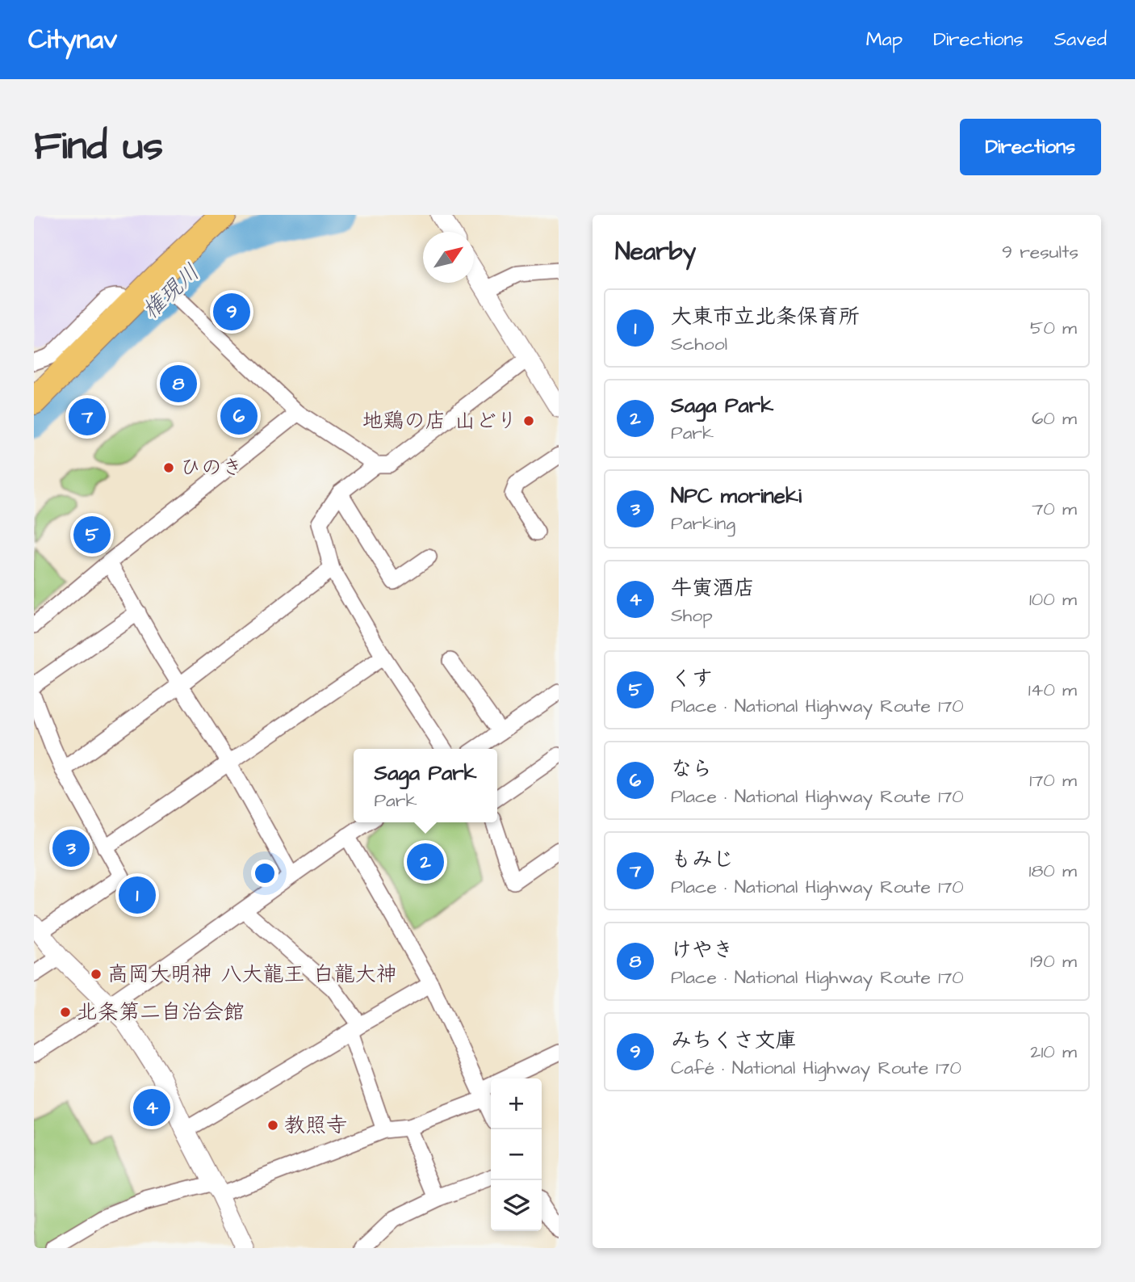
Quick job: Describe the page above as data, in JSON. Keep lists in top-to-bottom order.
{
  "water": ["権現川"],
  "places": [
    "地鶏の店 山どり",
    "ひのき",
    "高岡大明神 八大龍王 白龍大神",
    "北条第二自治会館",
    "教照寺"
  ],
  "north": "top right",
  "page": {
    "header": "Citynav",
    "nav": ["Map", "Directions", "Saved"],
    "buttons": "Directions",
    "title": "Find us",
    "heading": ["Nearby", "9 results"],
    "list": [
      {
        "mark": "1",
        "name": "大東市立北条保育所",
        "note": "School",
        "value": "50 m"
      },
      {
        "mark": "2",
        "name": "Saga Park",
        "note": "Park",
        "value": "60 m"
      },
      {
        "mark": "3",
        "name": "NPC morineki",
        "note": "Parking",
        "value": "70 m"
      },
      {
        "mark": "4",
        "name": "牛寅酒店",
        "note": "Shop",
        "value": "100 m"
      },
      {
        "mark": "5",
        "name": "くす",
        "note": "Place · National Highway Route 170",
        "value": "140 m"
      },
      {
        "mark": "6",
        "name": "なら",
        "note": "Place · National Highway Route 170",
        "value": "170 m"
      },
      {
        "mark": "7",
        "name": "もみじ",
        "note": "Place · National Highway Route 170",
        "value": "180 m"
      },
      {
        "mark": "8",
        "name": "けやき",
        "note": "Place · National Highway Route 170",
        "value": "190 m"
      },
      {
        "mark": "9",
        "name": "みちくさ文庫",
        "note": "Café · National Highway Route 170",
        "value": "210 m"
      }
    ],
    "pins": [
      "9",
      "8",
      "6",
      "7",
      "5",
      "3",
      "2",
      "1",
      "4"
    ],
    "popup": ["Saga Park", "Park"],
    "map_buttons": ["+", "−"]
  }
}
